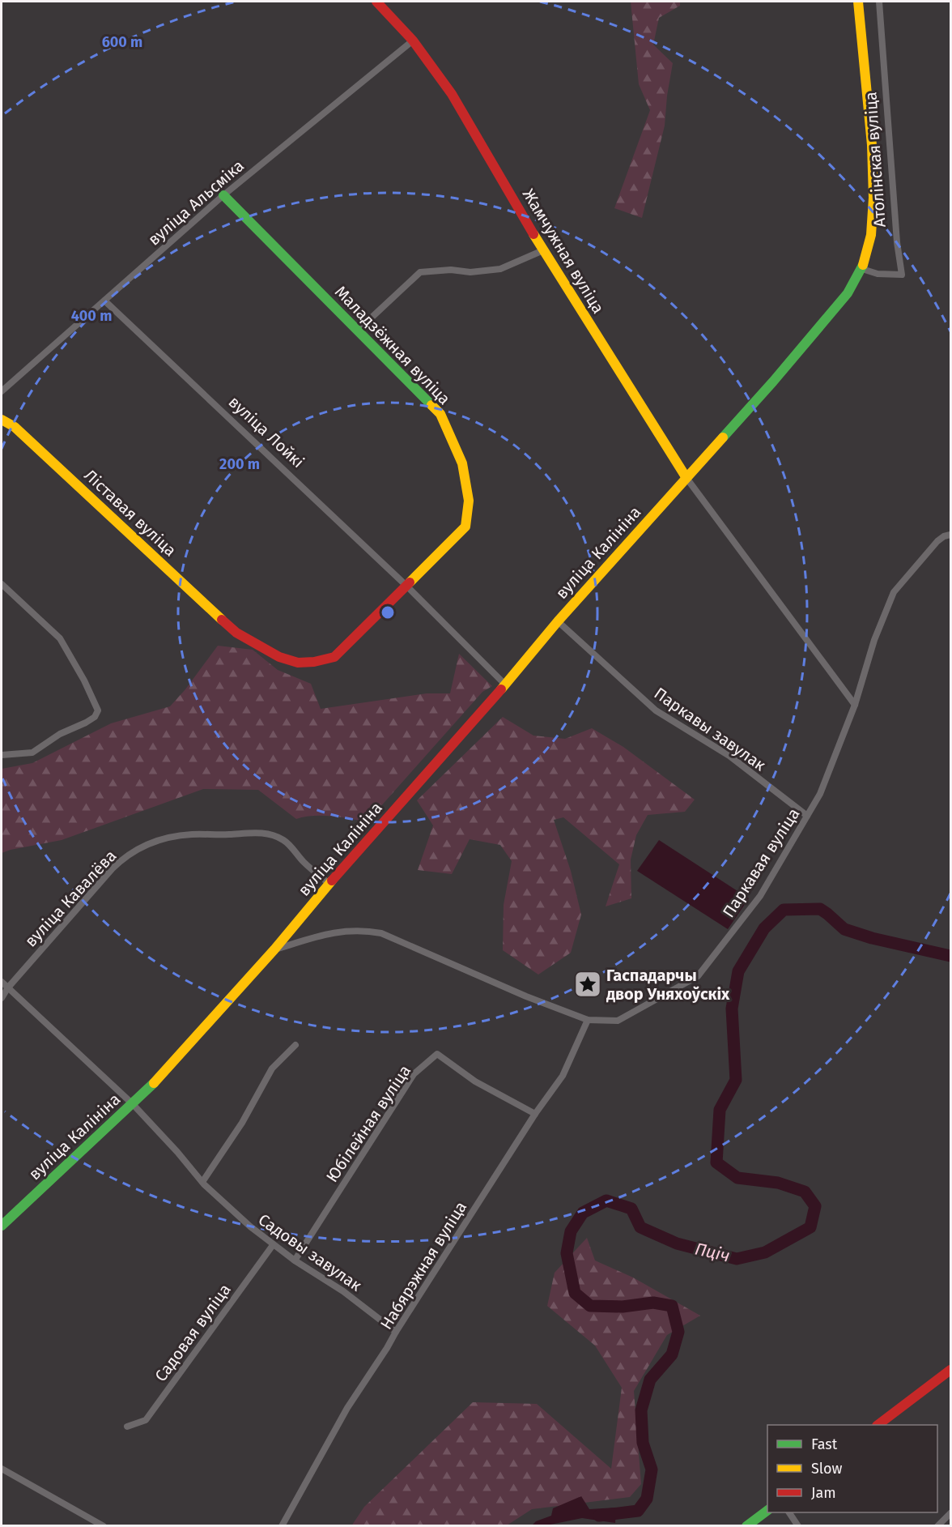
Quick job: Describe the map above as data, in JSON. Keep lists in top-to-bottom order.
{
  "streets": {
    "street": [
      "Атолінская вуліца",
      "вуліца Альсміка",
      "Жамчужная вуліца",
      "Маладзёжная вуліца",
      "вуліца Лойкі",
      "Ліставая вуліца",
      "вуліца Калініна",
      "Паркавы завулак",
      "Паркавая вуліца",
      "вуліца Кавалёва",
      "Юбілейная вуліца",
      "Садовы завулак",
      "Набярэжная вуліца",
      "Садовая вуліца"
    ]
  },
  "crossings": [
    ["Атолінская вуліца", "Жамчужная вуліца"],
    ["Атолінская вуліца", "вуліца Калініна"],
    ["вуліца Альсміка", "Жамчужная вуліца"],
    ["вуліца Альсміка", "Маладзёжная вуліца"],
    ["вуліца Альсміка", "вуліца Лойкі"],
    ["Жамчужная вуліца", "вуліца Калініна"],
    ["Маладзёжная вуліца", "вуліца Лойкі"],
    ["Маладзёжная вуліца", "Ліставая вуліца"],
    ["вуліца Лойкі", "Ліставая вуліца"],
    ["вуліца Лойкі", "вуліца Калініна"],
    ["вуліца Калініна", "Паркавы завулак"],
    ["вуліца Калініна", "Паркавая вуліца"],
    ["вуліца Калініна", "вуліца Кавалёва"],
    ["вуліца Калініна", "Садовы завулак"],
    ["Паркавы завулак", "Паркавая вуліца"],
    ["Паркавая вуліца", "Набярэжная вуліца"],
    ["вуліца Кавалёва", "Садовы завулак"],
    ["Юбілейная вуліца", "Садовы завулак"],
    ["Юбілейная вуліца", "Набярэжная вуліца"],
    ["Садовы завулак", "Набярэжная вуліца"],
    ["Садовы завулак", "Садовая вуліца"]
  ],
  "water": ["Пціч"],
  "places": {
    "place": ["Гаспадарчы двор Уняхоўскіх"]
  },
  "legend": ["Fast", "Slow", "Jam"],
  "rings": ["600 m", "400 m", "200 m"]
}
